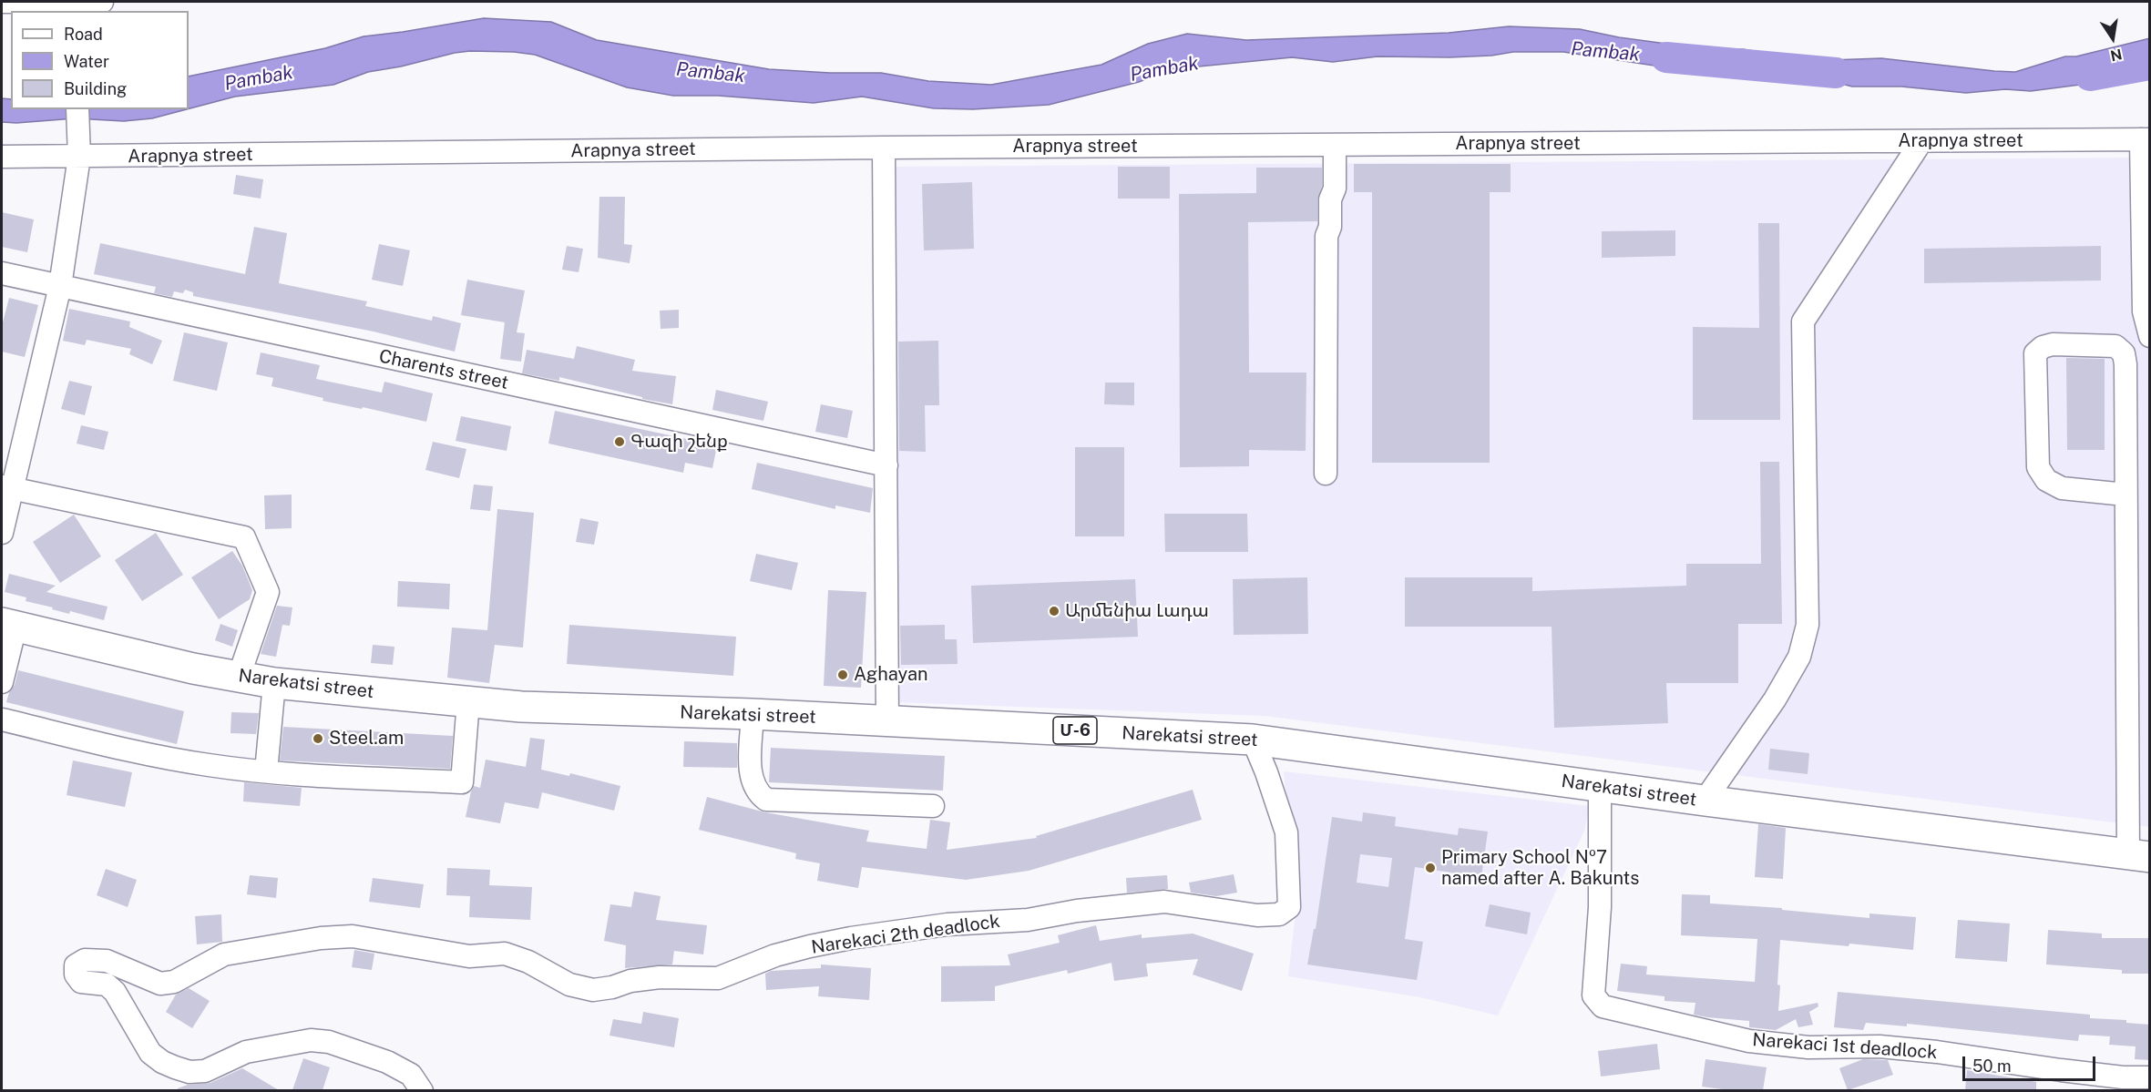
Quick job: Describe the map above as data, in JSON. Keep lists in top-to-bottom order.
{
  "streets": {
    "highway": ["Narekatsi street", "Մ-6"],
    "street": [
      "Arapnya street",
      "Charents street",
      "Narekaci 2th deadlock",
      "Narekaci 1st deadlock"
    ]
  },
  "crossings": [
    ["Narekatsi street", "Narekaci 2th deadlock"],
    ["Narekatsi street", "Narekaci 1st deadlock"]
  ],
  "water": ["Pambak"],
  "places": [
    "Գազի շենք",
    "Արմենիա Լադա",
    "Aghayan",
    "Steel.am",
    "Primary School №7 named after A. Bakunts"
  ],
  "legend": ["Road", "Water", "Building"],
  "scale_bar": "50 m",
  "north": "bottom"
}
